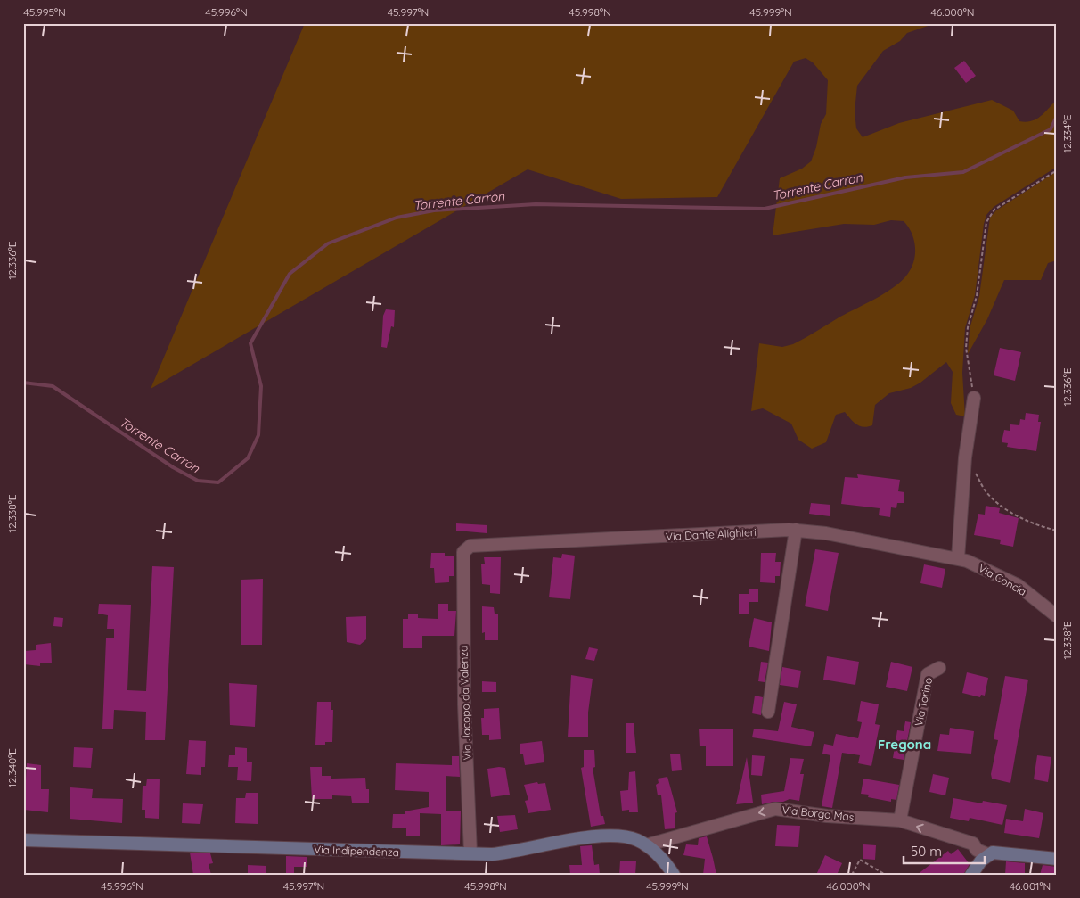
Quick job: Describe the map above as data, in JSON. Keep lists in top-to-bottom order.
{
  "streets": {
    "main road": ["Via Indipendenza"],
    "street": [
      "Via Dante Alighieri",
      "Via Concia",
      "Via Torino",
      "Via Jacopo da Valenza",
      "Via Borgo Mas"
    ]
  },
  "crossings": [
    ["Via Dante Alighieri", "Via Concia"],
    ["Via Dante Alighieri", "Via Jacopo da Valenza"],
    ["Via Torino", "Via Borgo Mas"],
    ["Via Jacopo da Valenza", "Via Indipendenza"],
    ["Via Borgo Mas", "Via Indipendenza"]
  ],
  "one_way": ["Via Borgo Mas"],
  "districts": ["Fregona"],
  "water": ["Torrente Carron"],
  "scale_bar": "50 m",
  "coordinates": [
    "45.995°N",
    "45.996°N",
    "45.997°N",
    "45.998°N",
    "45.999°N",
    "46.000°N",
    "12.334°E",
    "12.336°E",
    "12.338°E",
    "12.340°E",
    "46.001°N"
  ]
}
